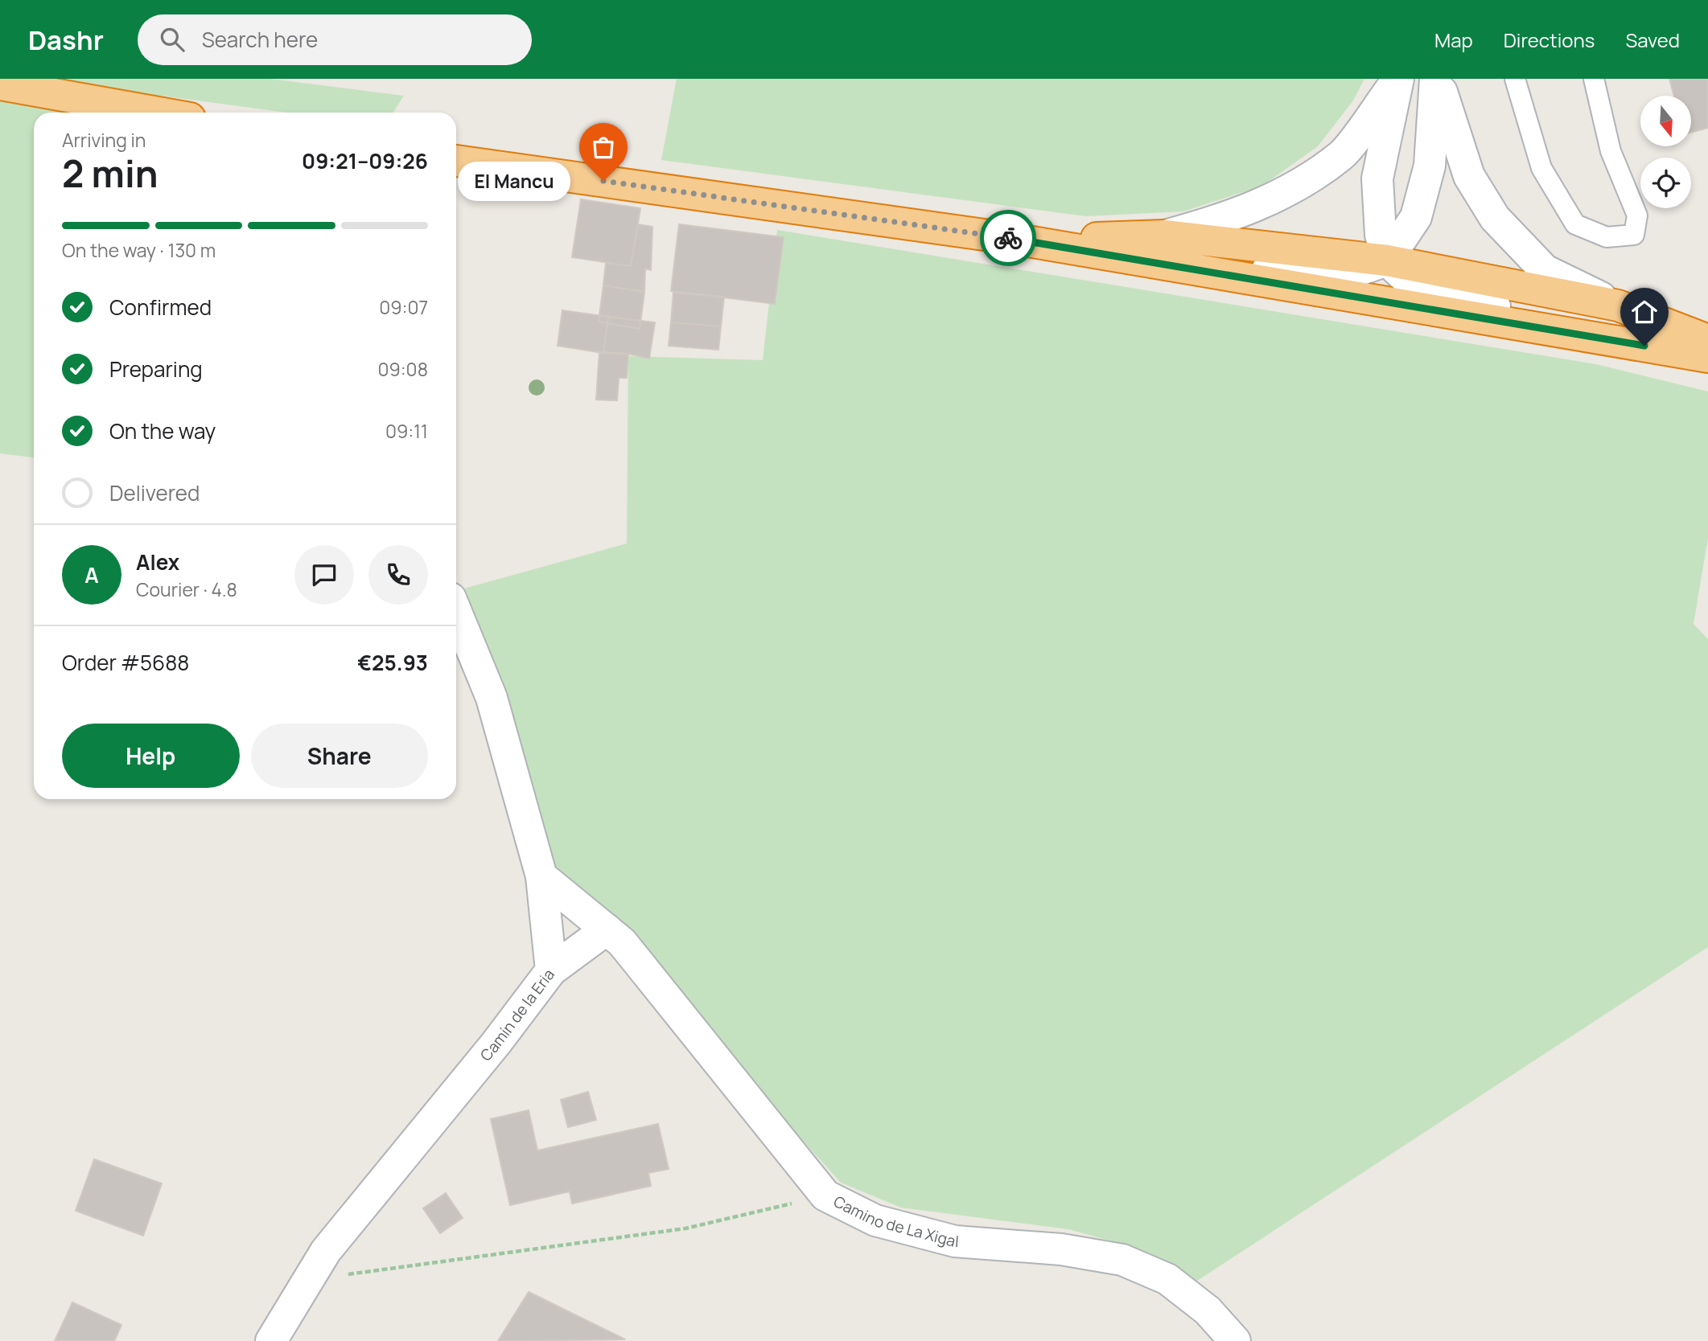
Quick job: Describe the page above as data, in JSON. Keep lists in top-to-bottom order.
{
  "streets": {
    "street": ["Camín de la Eria", "Camino de La Xigal"]
  },
  "crossings": [
    ["Camín de la Eria", "Camino de La Xigal"]
  ],
  "places": ["El Mancu"],
  "north": "bottom",
  "page": {
    "header": "Dashr",
    "search": "Search here",
    "nav": ["Map", "Directions", "Saved"],
    "heading": ["2 min", "Arriving in", "09:21–09:26"],
    "panel": [
      "Alex",
      "Courier · 4.8",
      "Order #5688",
      "€25.93"
    ],
    "bubble": "El Mancu",
    "bar": "On the way · 130 m",
    "list": [
      ["Confirmed", "09:07"],
      ["Preparing", "09:08"],
      ["On the way", "09:11"],
      "Delivered"
    ],
    "round": "A",
    "buttons": ["Help", "Share"]
  }
}
